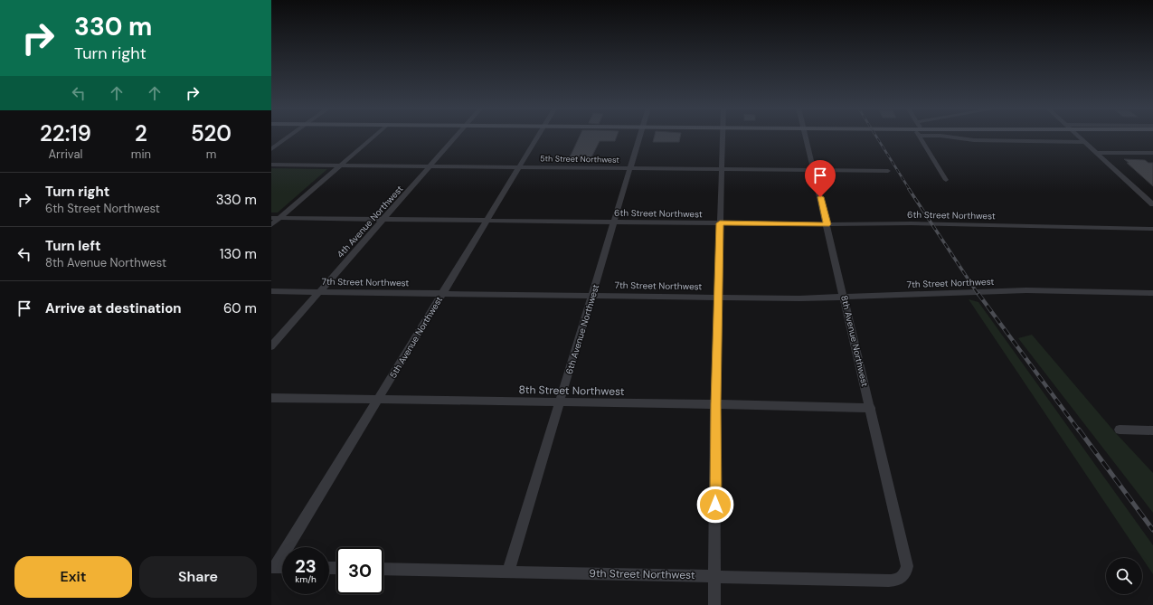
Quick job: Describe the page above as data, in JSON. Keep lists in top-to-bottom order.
{
  "streets": {
    "street": [
      "5th Street Northwest",
      "6th Street Northwest",
      "4th Avenue Northwest",
      "7th Street Northwest",
      "6th Avenue Northwest",
      "5th Avenue Northwest",
      "8th Avenue Northwest",
      "8th Street Northwest",
      "9th Street Northwest"
    ]
  },
  "crossings": [
    ["5th Street Northwest", "4th Avenue Northwest"],
    ["5th Street Northwest", "6th Avenue Northwest"],
    ["5th Street Northwest", "5th Avenue Northwest"],
    ["5th Street Northwest", "8th Avenue Northwest"],
    ["6th Street Northwest", "4th Avenue Northwest"],
    ["6th Street Northwest", "6th Avenue Northwest"],
    ["6th Street Northwest", "5th Avenue Northwest"],
    ["6th Street Northwest", "8th Avenue Northwest"],
    ["4th Avenue Northwest", "7th Street Northwest"],
    ["7th Street Northwest", "6th Avenue Northwest"],
    ["7th Street Northwest", "5th Avenue Northwest"],
    ["7th Street Northwest", "8th Avenue Northwest"],
    ["6th Avenue Northwest", "8th Street Northwest"],
    ["6th Avenue Northwest", "9th Street Northwest"],
    ["5th Avenue Northwest", "8th Street Northwest"],
    ["8th Avenue Northwest", "8th Street Northwest"],
    ["8th Avenue Northwest", "9th Street Northwest"]
  ],
  "page": {
    "turn": ["330 m", "Turn right"],
    "eta": [
      "22:19",
      "Arrival",
      "2",
      "min",
      "520",
      "m"
    ],
    "list": [
      {
        "name": "Turn right",
        "note": "6th Street Northwest",
        "value": "330 m"
      },
      {
        "name": "Turn left",
        "note": "8th Avenue Northwest",
        "value": "130 m"
      },
      {
        "name": "Arrive at destination",
        "value": "60 m"
      }
    ],
    "speed": "23 km/h",
    "limit": "30",
    "buttons": ["Exit", "Share"]
  }
}
